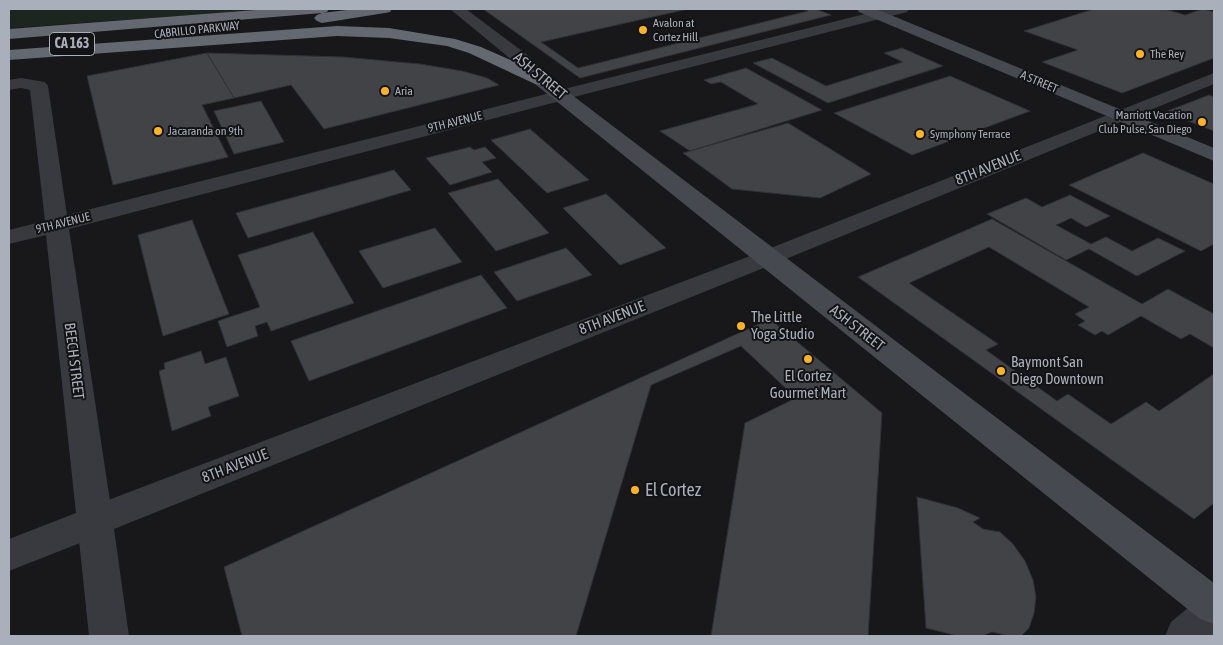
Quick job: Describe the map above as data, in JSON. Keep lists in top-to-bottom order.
{
  "streets": {
    "highway": ["CABRILLO PARKWAY", "CA 163"],
    "main road": ["ASH STREET", "A STREET"],
    "street": ["9TH AVENUE", "8TH AVENUE", "BEECH STREET"]
  },
  "crossings": [
    ["ASH STREET", "9TH AVENUE"],
    ["ASH STREET", "8TH AVENUE"],
    ["A STREET", "9TH AVENUE"],
    ["A STREET", "8TH AVENUE"],
    ["9TH AVENUE", "BEECH STREET"],
    ["8TH AVENUE", "BEECH STREET"]
  ],
  "places": [
    "Avalon at Cortez Hill",
    "The Rey",
    "Aria",
    "Marriott Vacation Club Pulse, San Diego",
    "Jacaranda on 9th",
    "Symphony Terrace",
    "The Little Yoga Studio",
    "El Cortez Gourmet Mart",
    "Baymont San Diego Downtown",
    "El Cortez"
  ]
}
